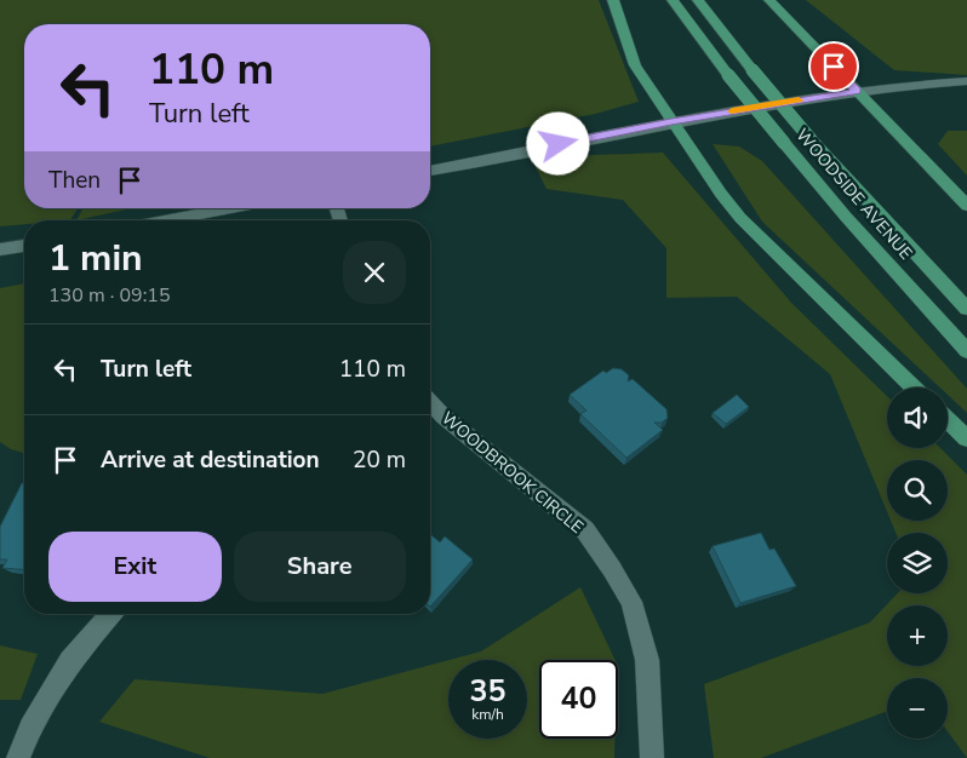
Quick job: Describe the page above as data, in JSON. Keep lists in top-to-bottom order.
{
  "streets": {
    "main road": ["WOODSIDE AVENUE"],
    "street": ["WOODBROOK CIRCLE"]
  },
  "page": {
    "turn": ["110 m", "Turn left"],
    "then": "Then",
    "heading": ["1 min", "130 m · 09:15"],
    "list": [
      {
        "name": "Turn left",
        "value": "110 m"
      },
      {
        "name": "Arrive at destination",
        "value": "20 m"
      }
    ],
    "map_buttons": ["+", "−"],
    "buttons": ["Exit", "Share"],
    "speed": "35 km/h",
    "limit": "40"
  }
}
